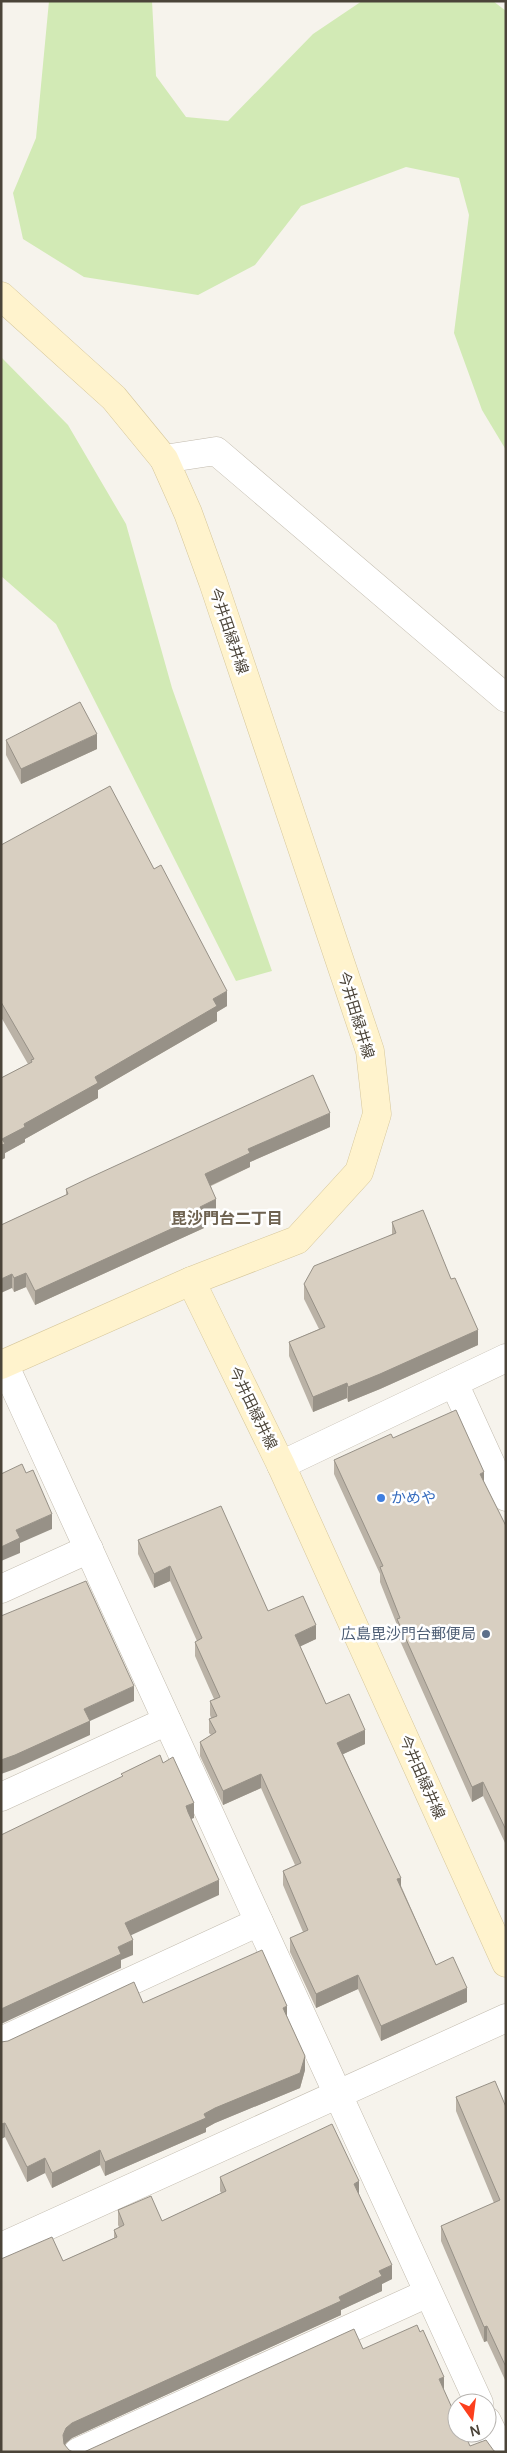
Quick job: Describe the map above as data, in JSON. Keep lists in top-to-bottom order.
{
  "streets": {
    "main road": ["今井田緑井線"]
  },
  "districts": ["毘沙門台二丁目"],
  "places": ["かめや", "広島毘沙門台郵便局"],
  "north": "bottom"
}
